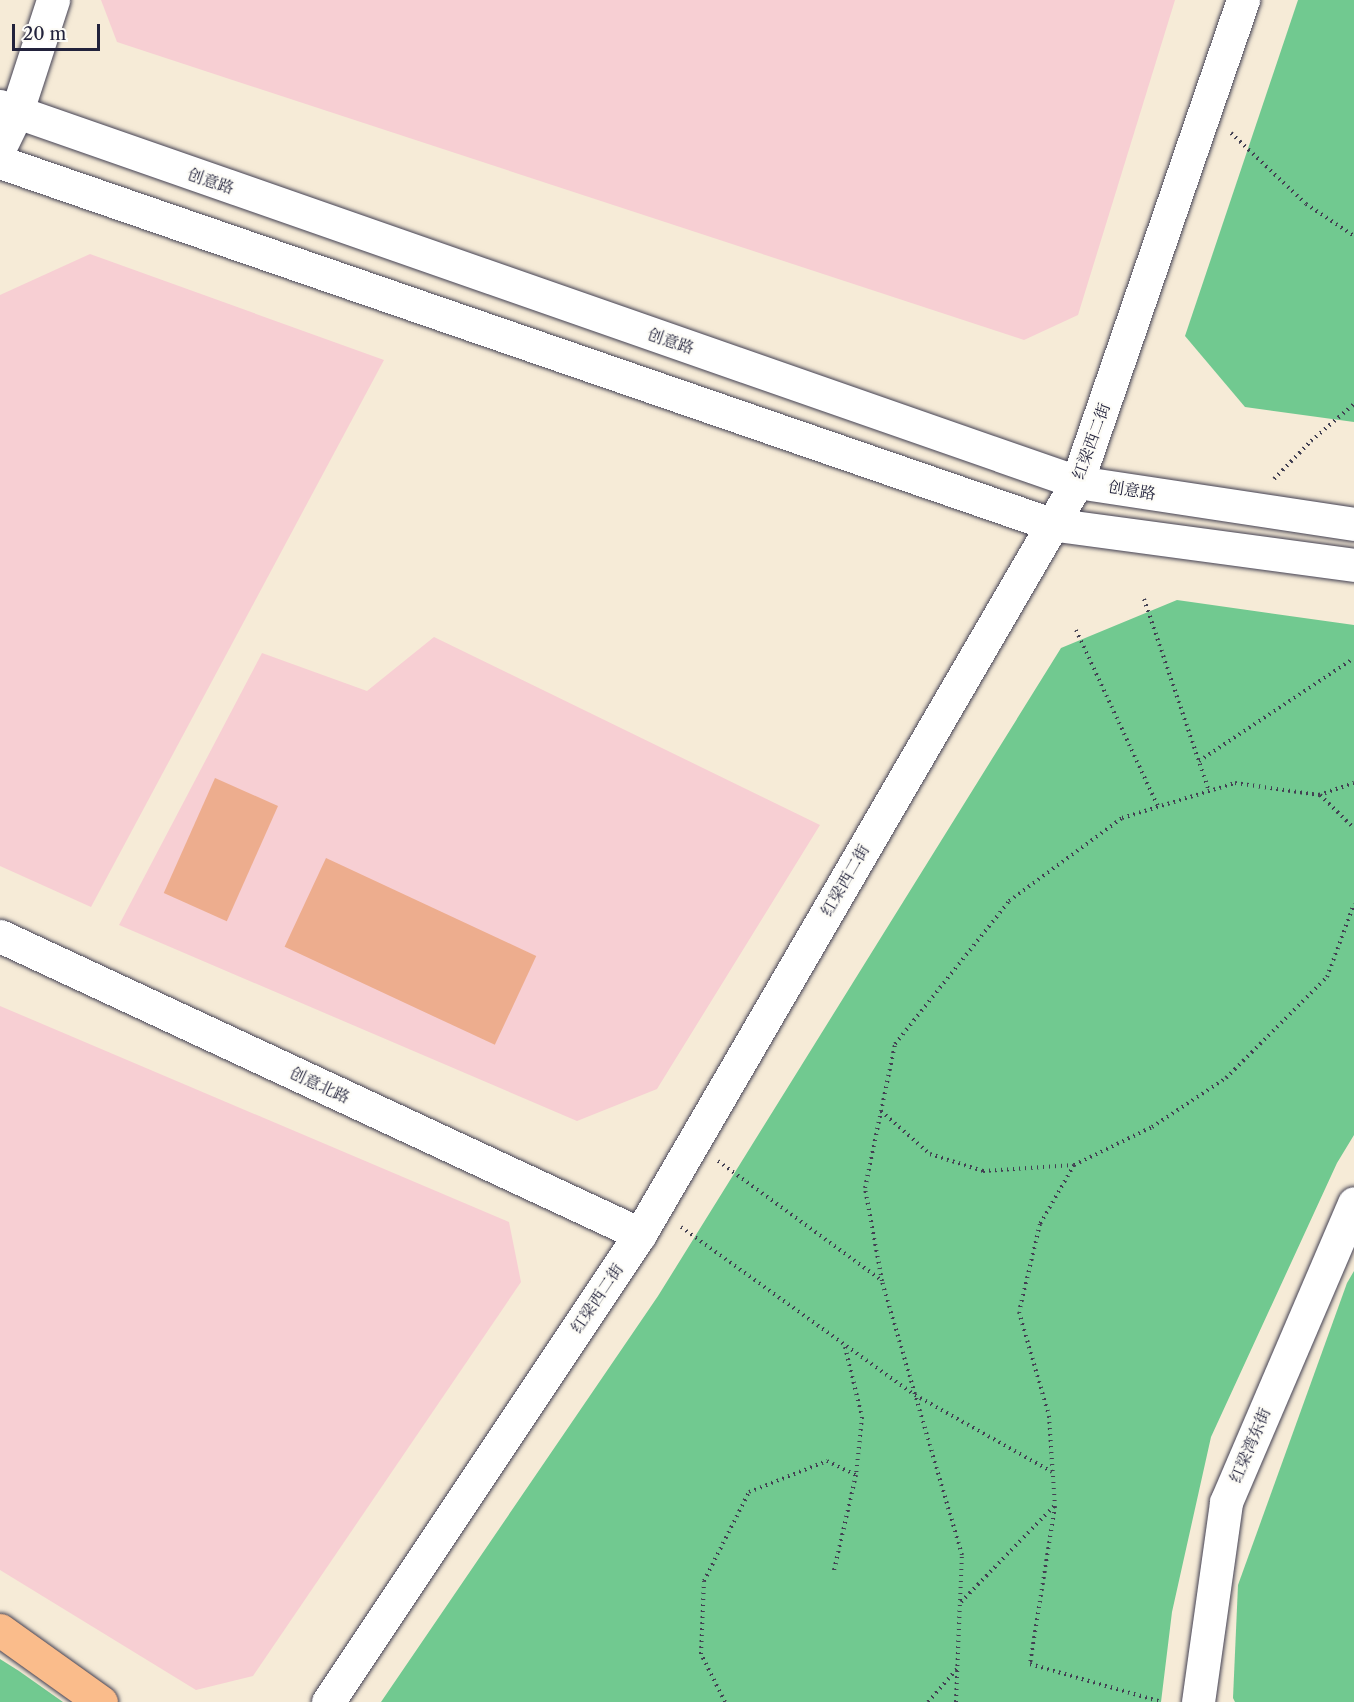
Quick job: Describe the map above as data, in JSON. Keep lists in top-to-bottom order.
{
  "streets": {
    "street": [
      "创意路",
      "红梁西二街",
      "创意北路",
      "红梁湾东街"
    ]
  },
  "crossings": [
    ["创意路", "红梁西二街"],
    ["红梁西二街", "创意北路"]
  ],
  "scale_bar": "20 m"
}
